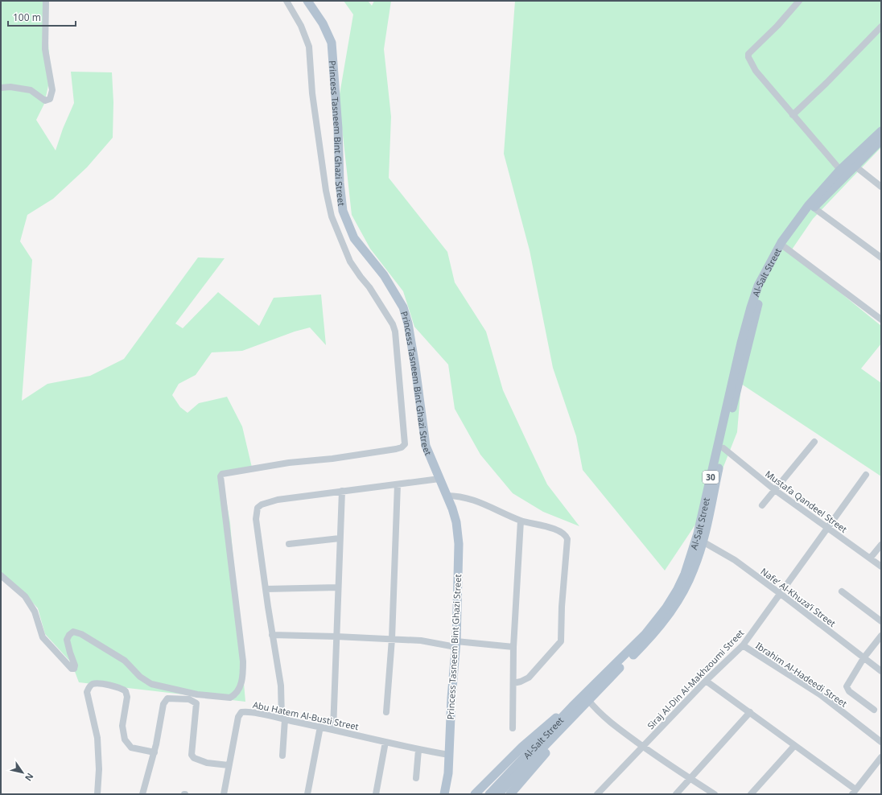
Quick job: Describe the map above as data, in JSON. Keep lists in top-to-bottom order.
{
  "streets": {
    "main road": ["Princess Tasneem Bint Ghazi Street", "Al-Salt Street", "30"],
    "street": [
      "Mustafa Qandeel Street",
      "Nafe‘ Al-Khuza‘i Street",
      "Ibrahim Al-Hadeedi Street",
      "Siraj Al-Din Al-Makhzoumi Street",
      "Abu Hatem Al-Busti Street"
    ]
  },
  "crossings": [
    ["Princess Tasneem Bint Ghazi Street", "Abu Hatem Al-Busti Street"],
    ["Al-Salt Street", "Mustafa Qandeel Street"],
    ["Al-Salt Street", "Nafe‘ Al-Khuza‘i Street"],
    ["Mustafa Qandeel Street", "Siraj Al-Din Al-Makhzoumi Street"],
    ["Nafe‘ Al-Khuza‘i Street", "Siraj Al-Din Al-Makhzoumi Street"],
    ["Ibrahim Al-Hadeedi Street", "Siraj Al-Din Al-Makhzoumi Street"]
  ],
  "scale_bar": "100 m",
  "north": "bottom right"
}
